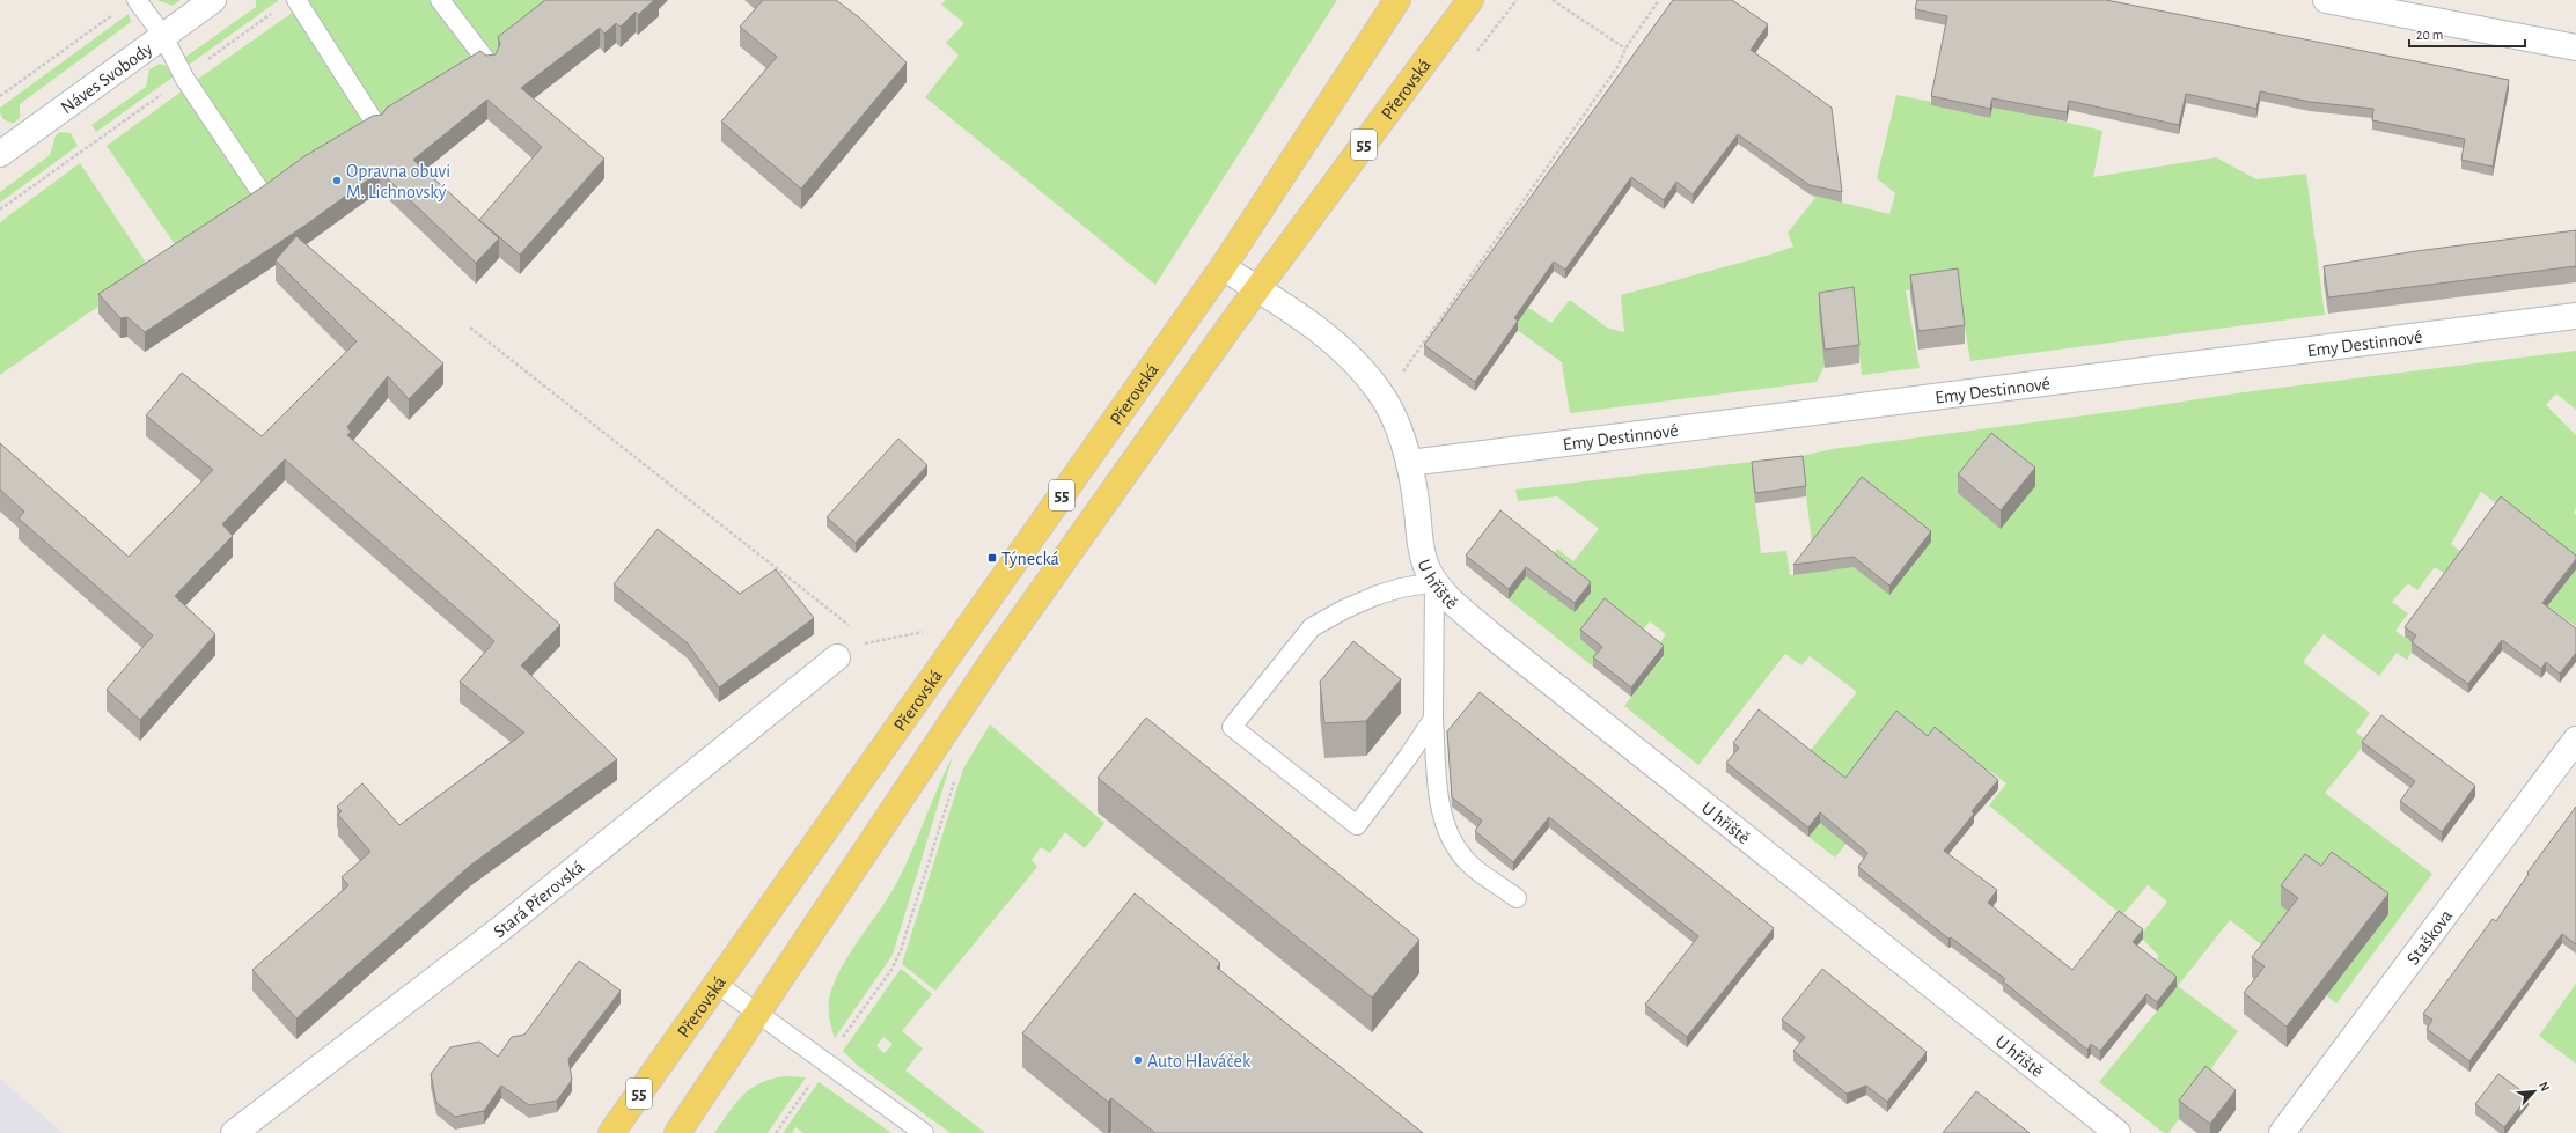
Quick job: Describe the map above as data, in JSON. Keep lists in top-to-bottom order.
{
  "streets": {
    "main road": ["Přerovská", "55"],
    "street": [
      "Náves Svobody",
      "Emy Destinnové",
      "U hřiště",
      "Stará Přerovská",
      "Staškova"
    ]
  },
  "crossings": [
    ["Emy Destinnové", "U hřiště"]
  ],
  "places": {
    "other": ["Opravna obuvi M. Lichnovský", "Auto Hlaváček"],
    "transit": ["Týnecká"]
  },
  "scale_bar": "20 m",
  "north": "top right"
}
